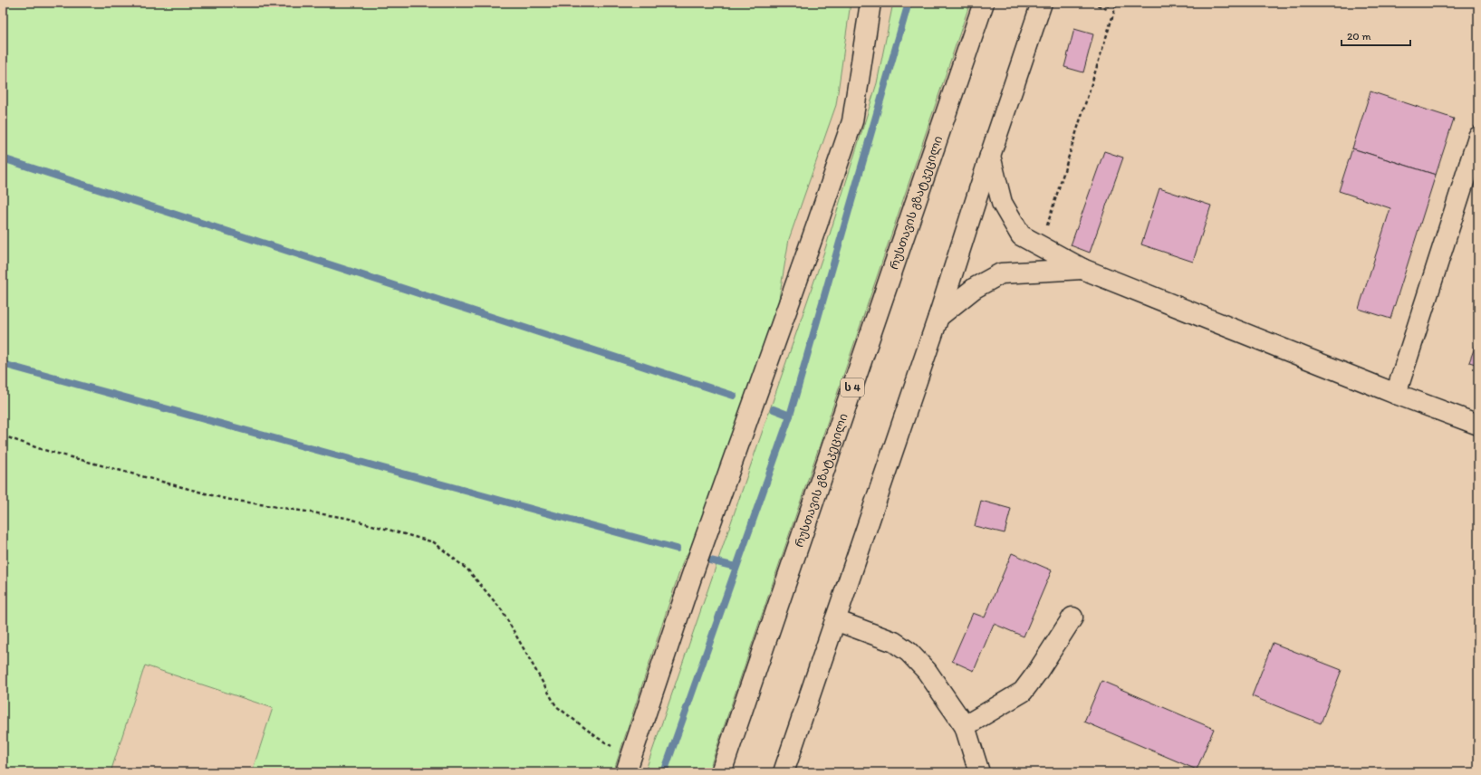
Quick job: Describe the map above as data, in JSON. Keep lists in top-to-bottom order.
{
  "streets": {
    "main road": ["რუსთავის გზატკეცილი", "ს 4"]
  },
  "scale_bar": "20 m"
}
